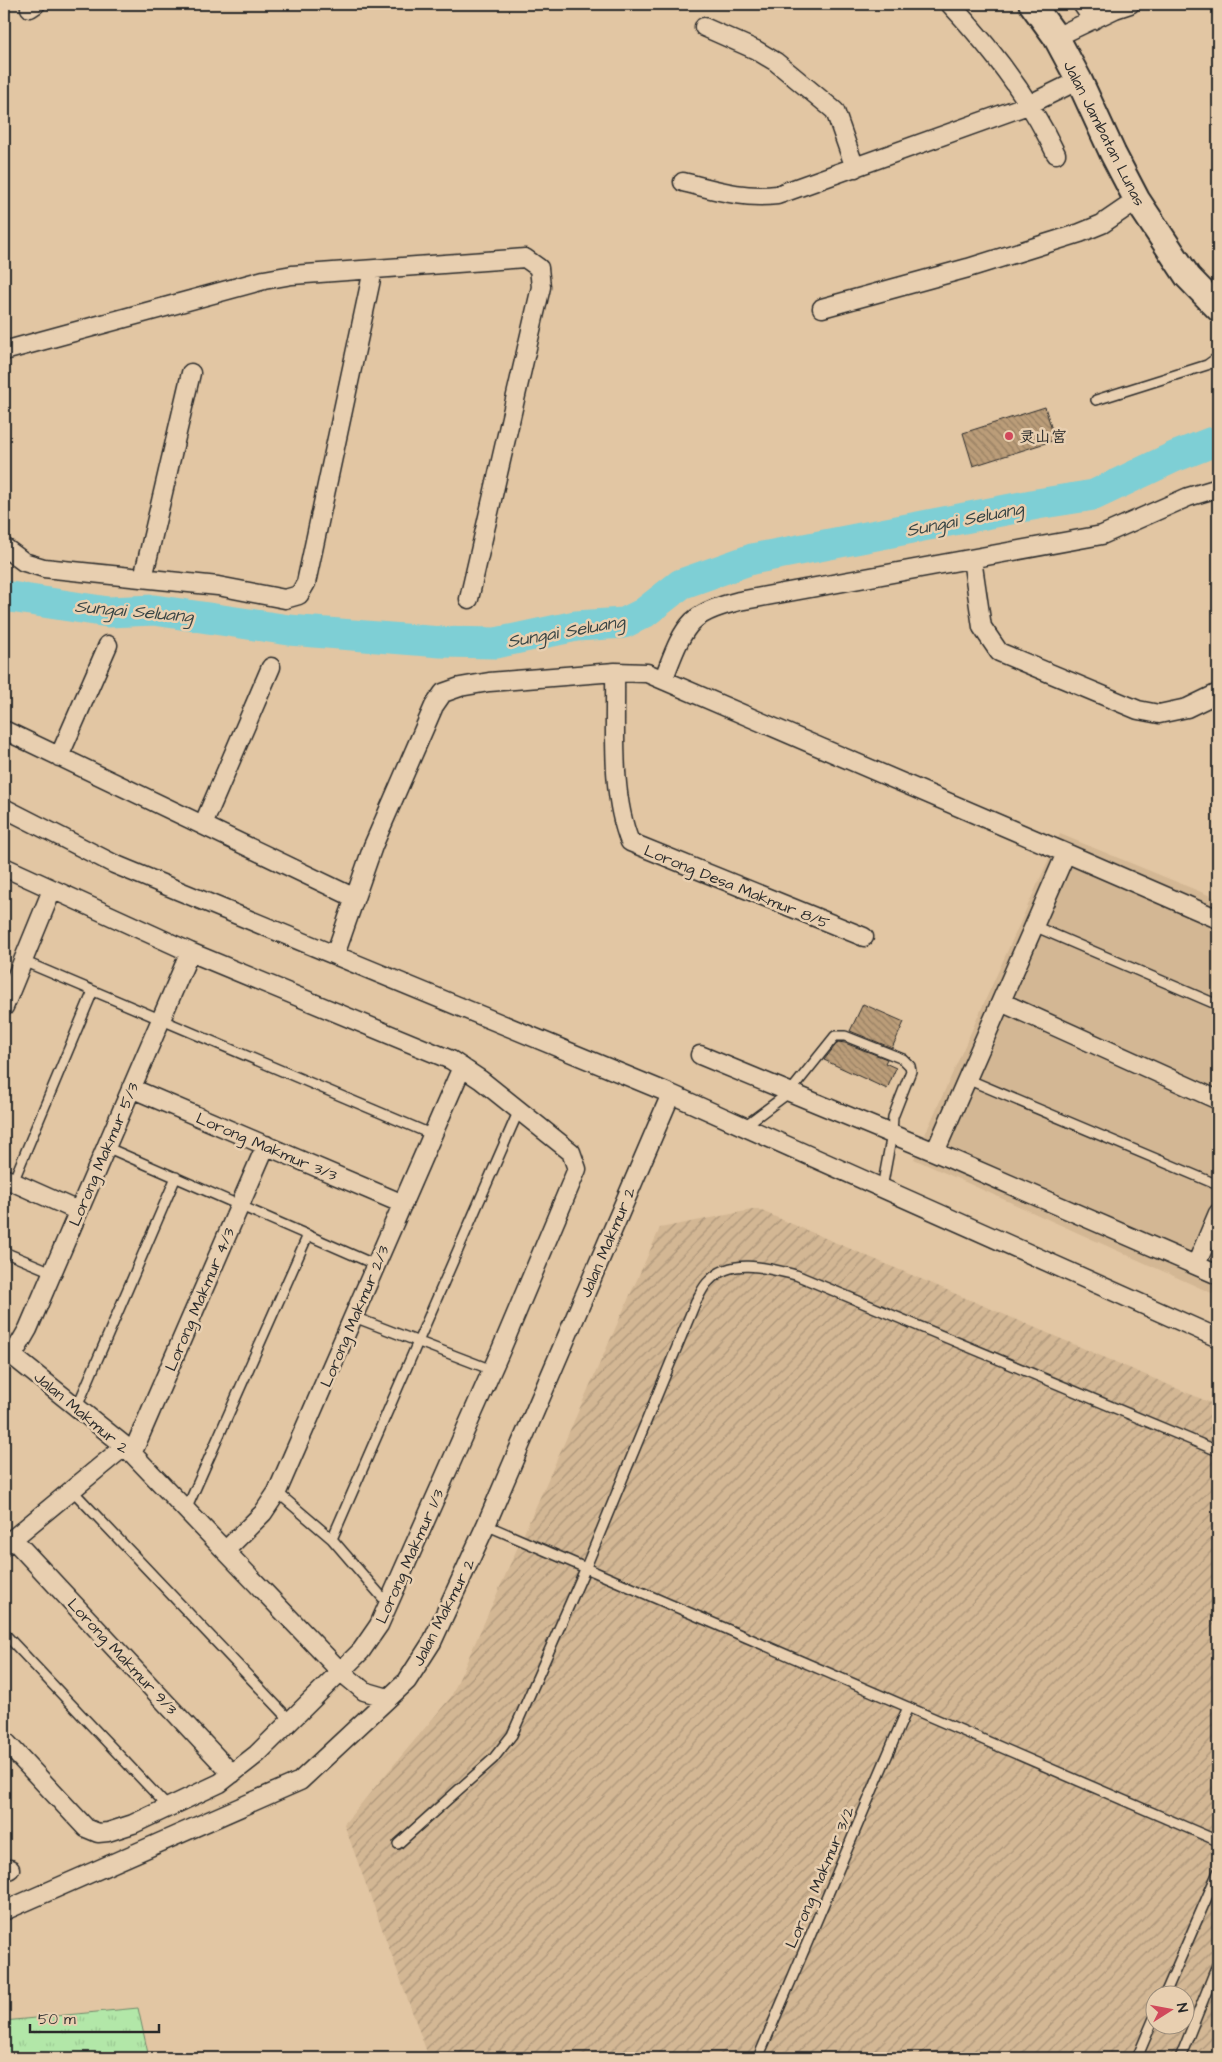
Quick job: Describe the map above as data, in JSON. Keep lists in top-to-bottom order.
{
  "streets": {
    "main road": ["Jalan Jambatan Lunas"],
    "street": [
      "Lorong Desa Makmur 8/5",
      "Lorong Makmur 3/3",
      "Lorong Makmur 5/3",
      "Jalan Makmur 2",
      "Lorong Makmur 4/3",
      "Lorong Makmur 2/3",
      "Lorong Makmur 1/3",
      "Lorong Makmur 9/3"
    ],
    "lane": ["Lorong Makmur 3/2"]
  },
  "crossings": [
    ["Lorong Makmur 3/3", "Lorong Makmur 5/3"],
    ["Lorong Makmur 3/3", "Lorong Makmur 4/3"],
    ["Lorong Makmur 3/3", "Lorong Makmur 2/3"],
    ["Lorong Makmur 5/3", "Jalan Makmur 2"],
    ["Jalan Makmur 2", "Lorong Makmur 4/3"],
    ["Jalan Makmur 2", "Lorong Makmur 2/3"],
    ["Jalan Makmur 2", "Lorong Makmur 1/3"],
    ["Lorong Makmur 1/3", "Lorong Makmur 9/3"]
  ],
  "water": ["Sungai Seluang"],
  "places": ["灵山宫"],
  "scale_bar": "50 m",
  "north": "right"
}
